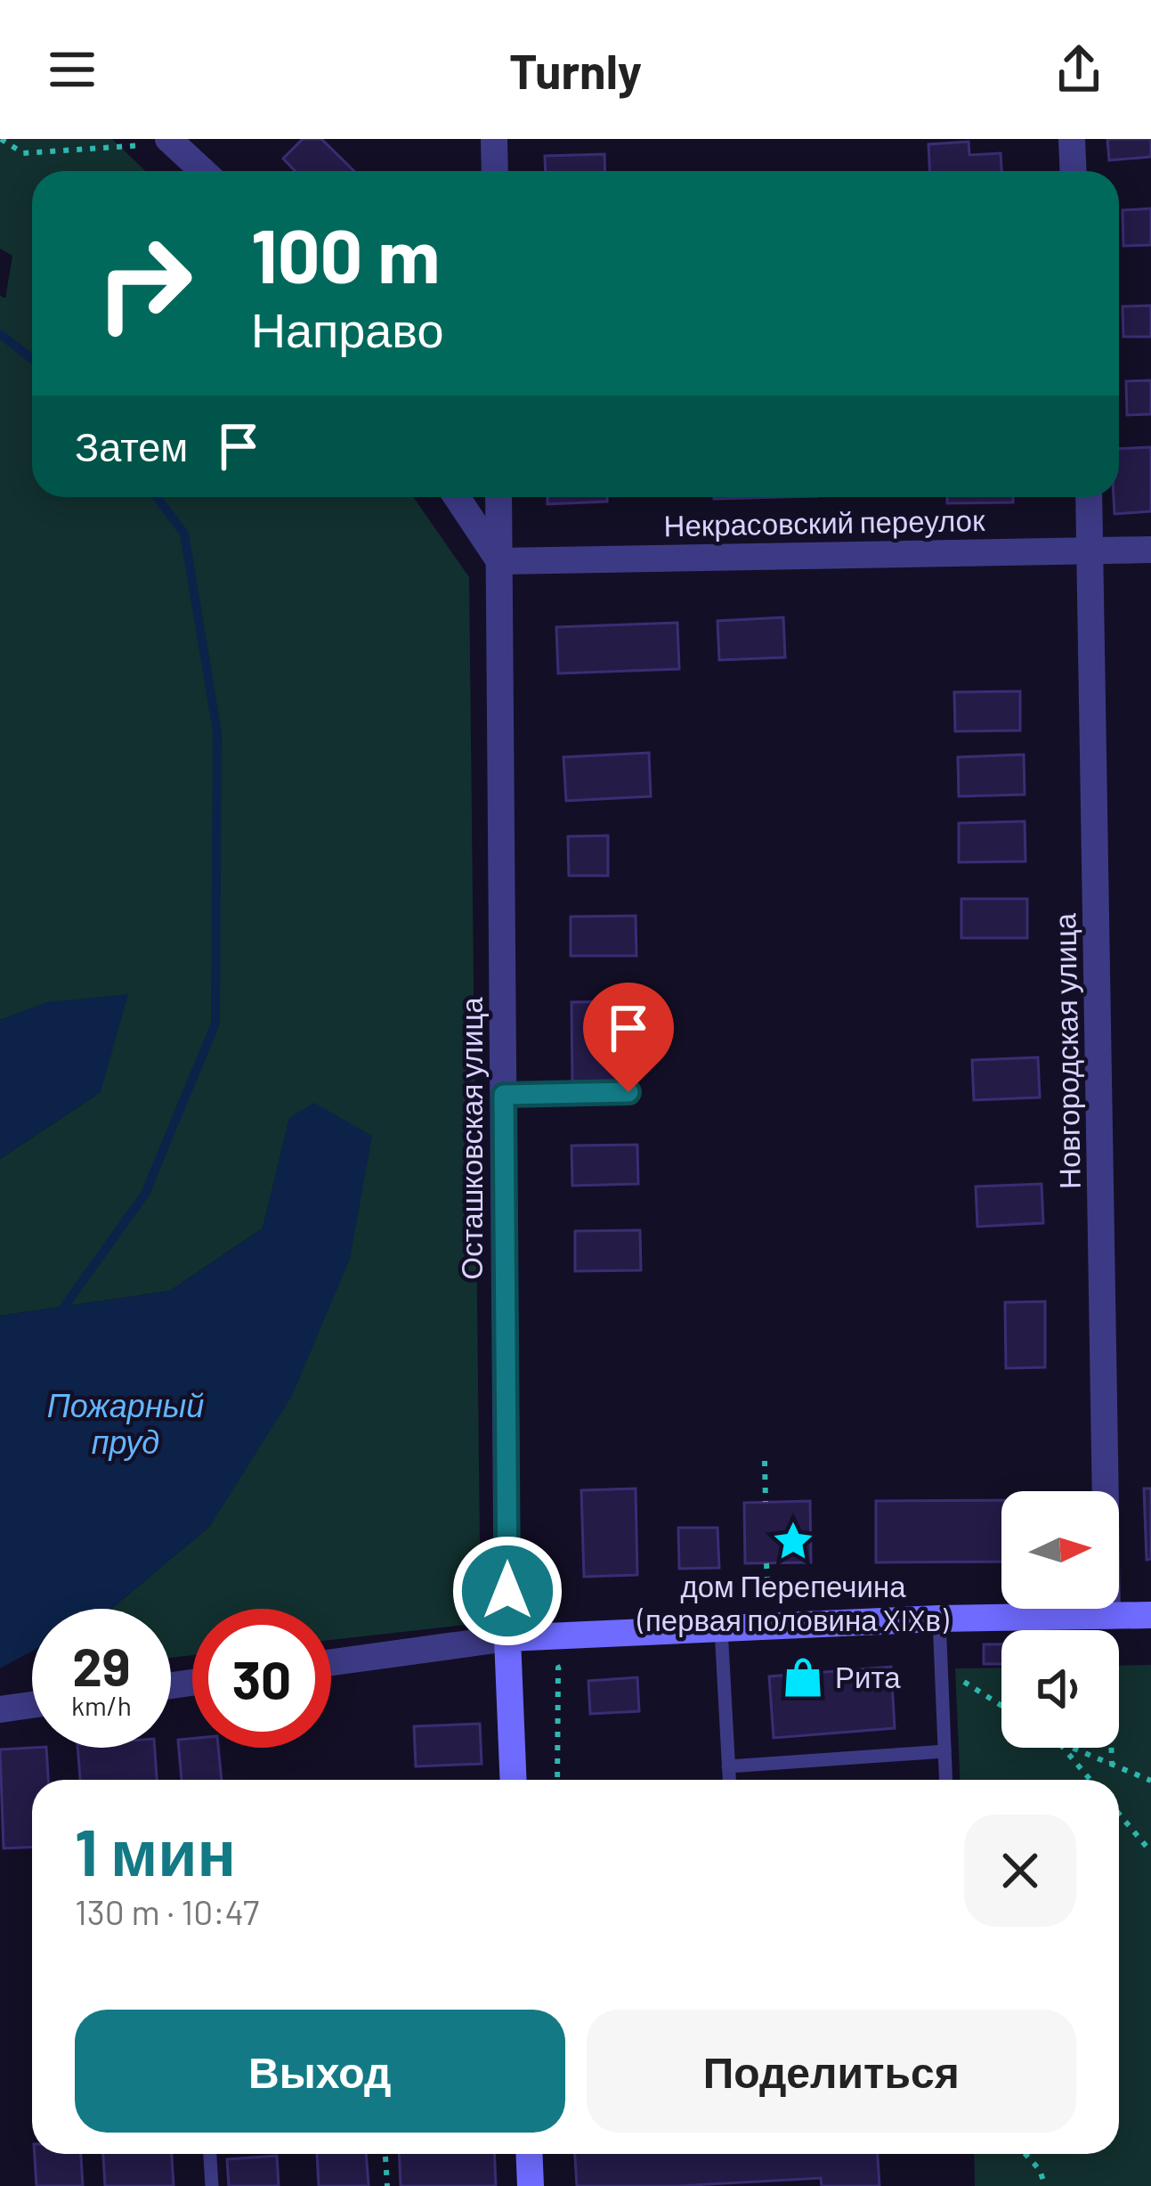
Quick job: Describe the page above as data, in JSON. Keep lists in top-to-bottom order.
{
  "streets": {
    "street": ["Некрасовский переулок", "Новгородская улица", "Осташковская улица"]
  },
  "crossings": [
    ["Некрасовский переулок", "Новгородская улица"],
    ["Некрасовский переулок", "Осташковская улица"]
  ],
  "water": ["Пожарный пруд"],
  "places": {
    "place": ["дом Перепечина (первая половина XIXв)"],
    "shop": ["Рита"]
  },
  "north": "right",
  "page": {
    "header": "Turnly",
    "turn": ["100 m", "Направо"],
    "then": "Затем",
    "speed": "29 km/h",
    "limit": "30",
    "heading": ["1 мин", "130 m · 10:47"],
    "buttons": ["Выход", "Поделиться"]
  }
}
